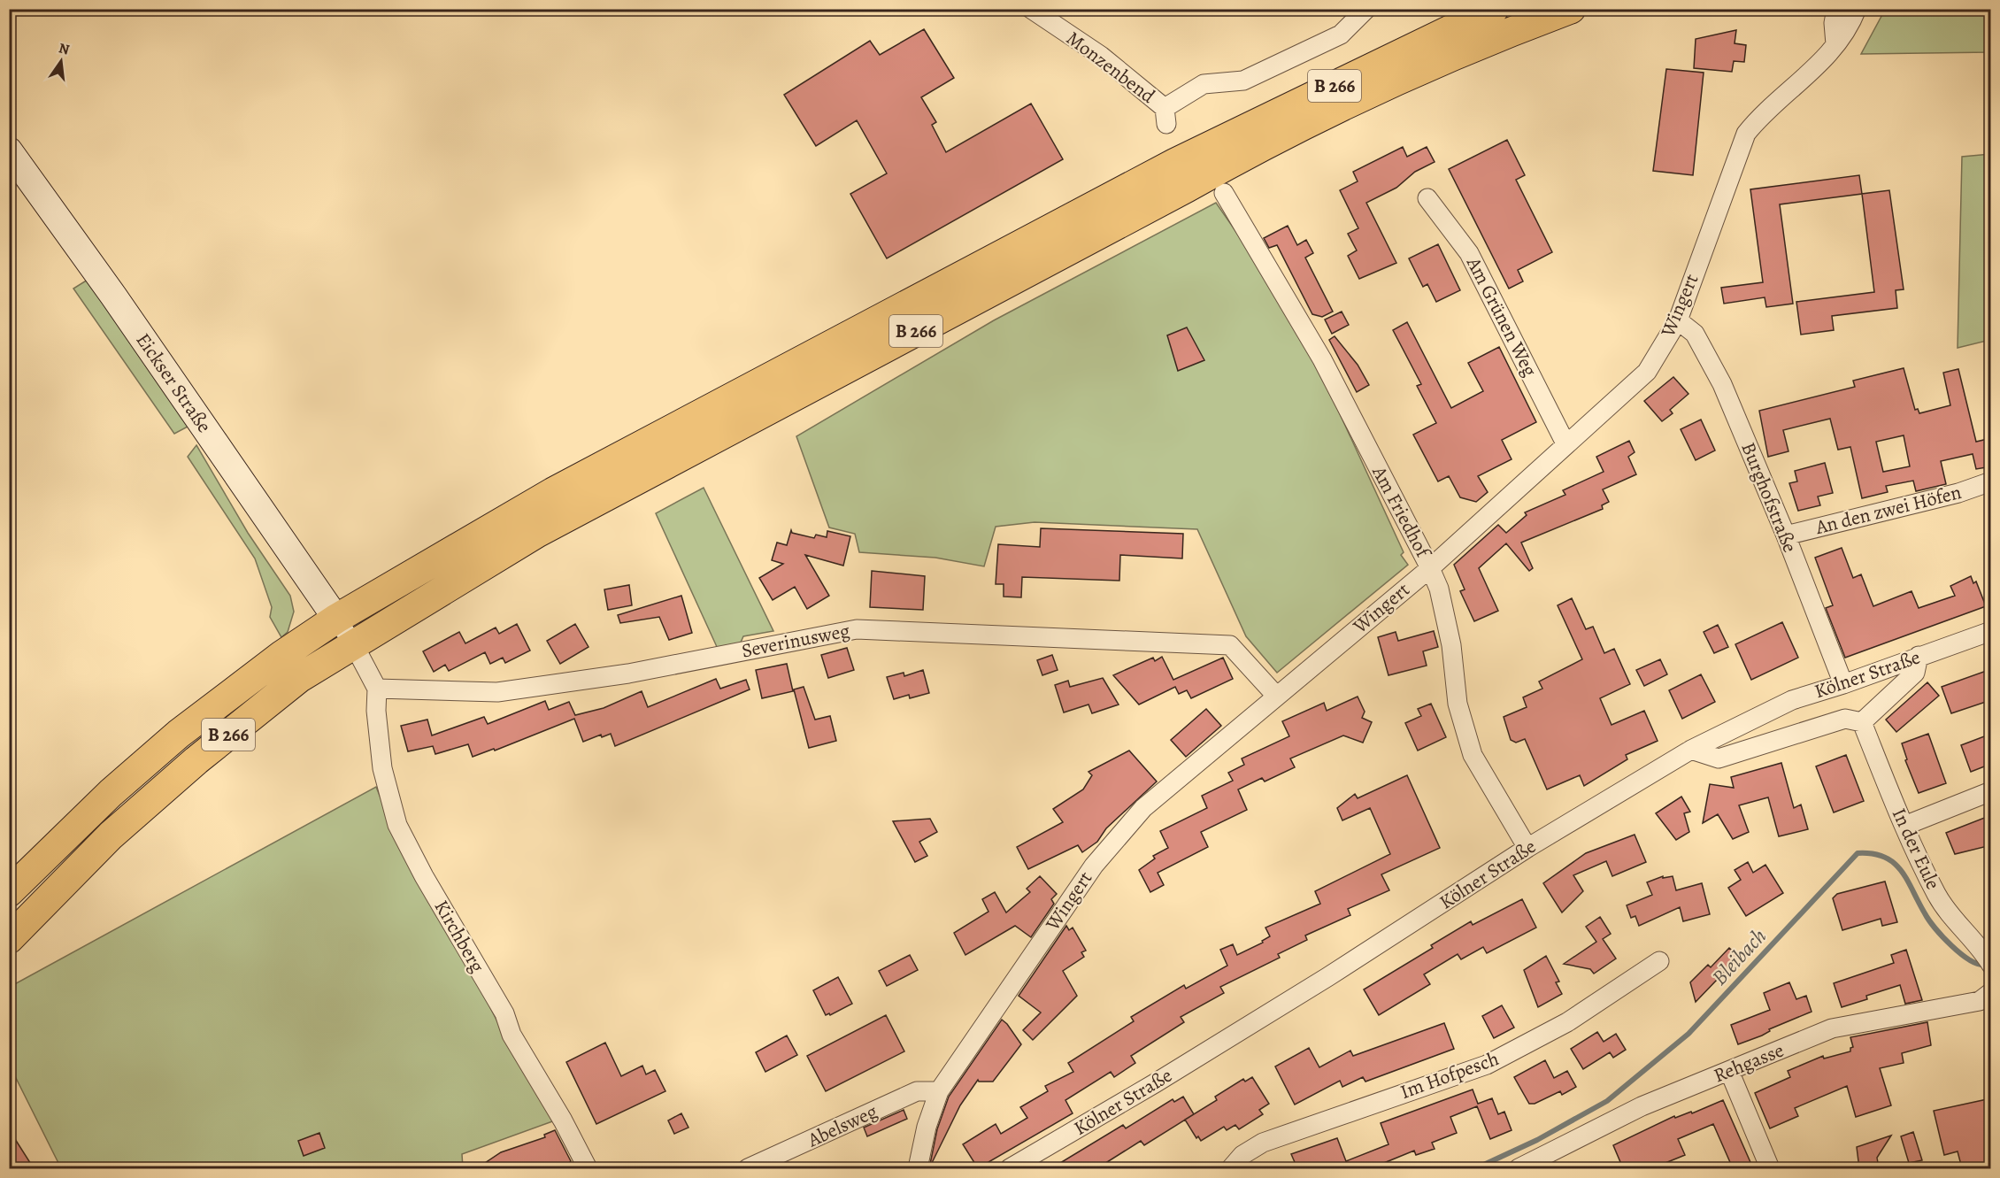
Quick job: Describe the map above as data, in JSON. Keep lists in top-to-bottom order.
{
  "streets": {
    "main road": ["B 266"],
    "street": [
      "Monzenbend",
      "Wingert",
      "Am Grünen Weg",
      "Eickser Straße",
      "Burghofstraße",
      "An den zwei Höfen",
      "Am Friedhof",
      "Severinusweg",
      "Kölner Straße",
      "In der Eule",
      "Kirchberg",
      "Rehgasse",
      "Im Hofpesch",
      "Abelsweg"
    ]
  },
  "crossings": [
    ["B 266", "Eickser Straße"],
    ["Wingert", "Am Grünen Weg"],
    ["Wingert", "Burghofstraße"],
    ["Wingert", "Am Friedhof"],
    ["Wingert", "Severinusweg"],
    ["Wingert", "Abelsweg"],
    ["Burghofstraße", "An den zwei Höfen"],
    ["Burghofstraße", "Kölner Straße"],
    ["Am Friedhof", "Kölner Straße"],
    ["Severinusweg", "Kirchberg"]
  ],
  "water": ["Bleibach"],
  "north": "top"
}
